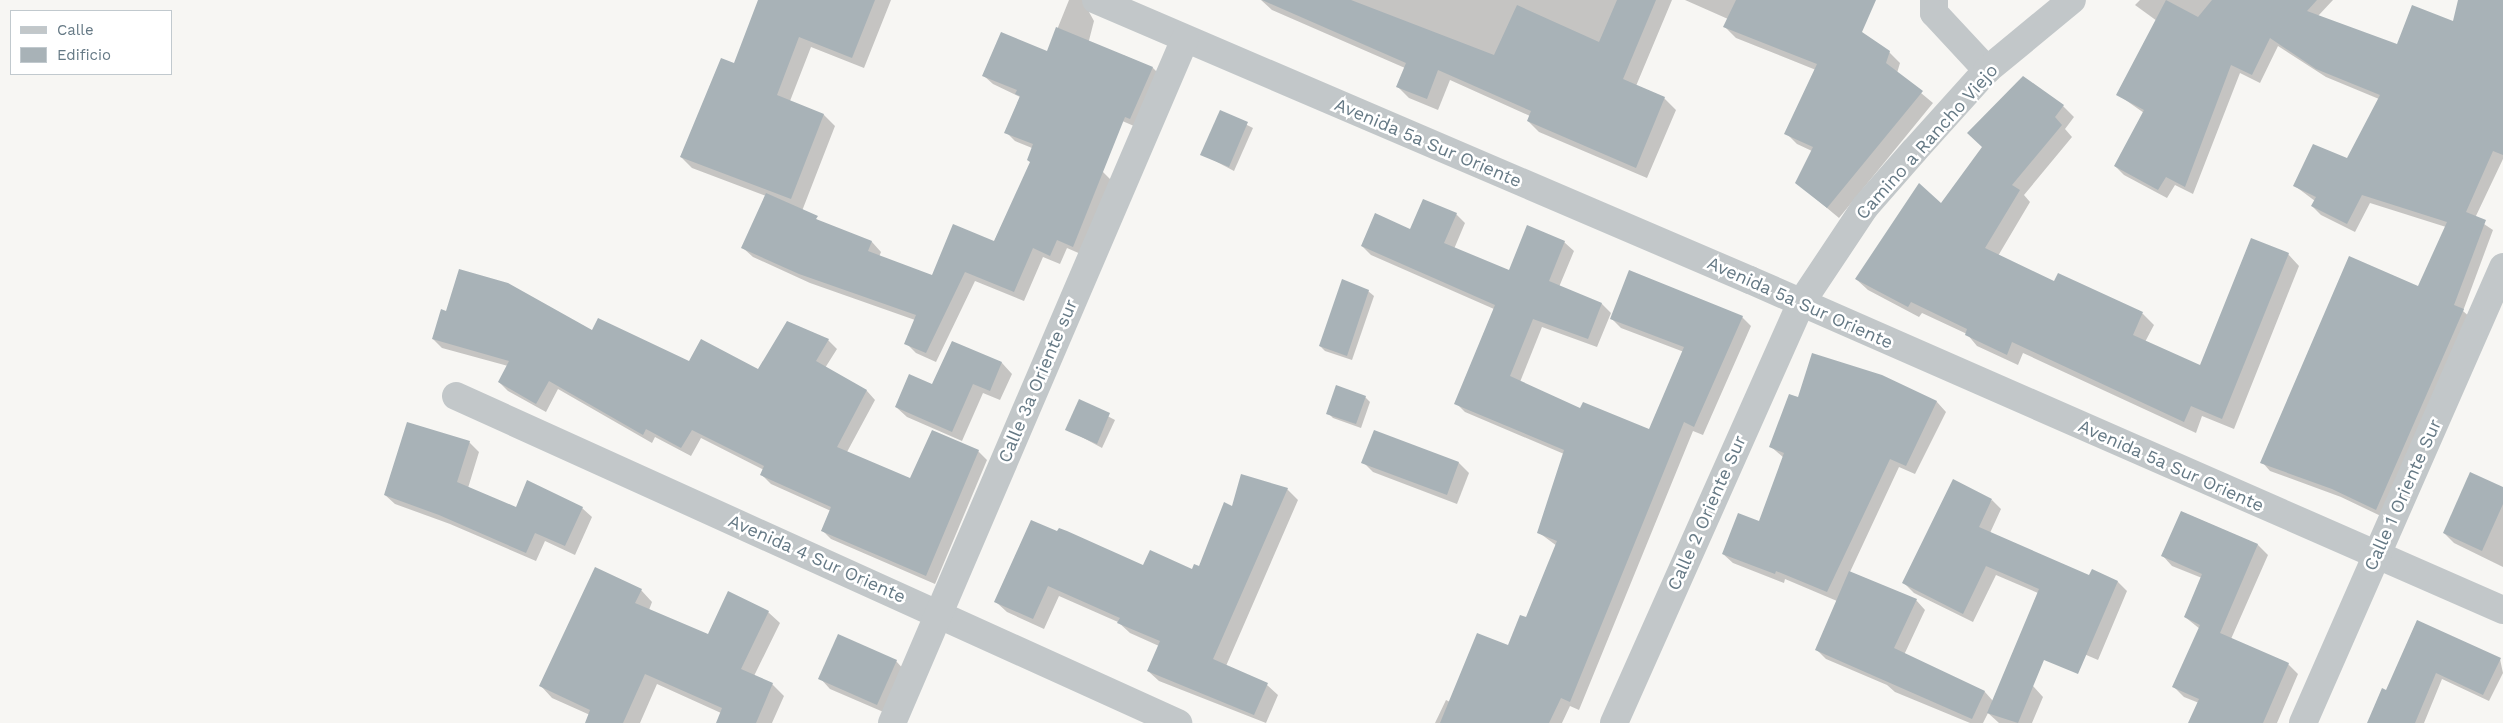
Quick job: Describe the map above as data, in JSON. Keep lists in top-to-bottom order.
{
  "streets": {
    "street": [
      "Camino a Rancho Viejo",
      "Avenida 5a Sur Oriente",
      "Calle 3a Oriente sur",
      "Calle 1 Oriente Sur",
      "Calle 2 Oriente Sur",
      "Avenida 4 Sur Oriente"
    ]
  },
  "crossings": [
    ["Camino a Rancho Viejo", "Avenida 5a Sur Oriente"],
    ["Camino a Rancho Viejo", "Calle 2 Oriente Sur"],
    ["Avenida 5a Sur Oriente", "Calle 3a Oriente sur"],
    ["Avenida 5a Sur Oriente", "Calle 1 Oriente Sur"],
    ["Avenida 5a Sur Oriente", "Calle 2 Oriente Sur"],
    ["Calle 3a Oriente sur", "Avenida 4 Sur Oriente"]
  ],
  "legend": ["Calle", "Edificio"]
}
